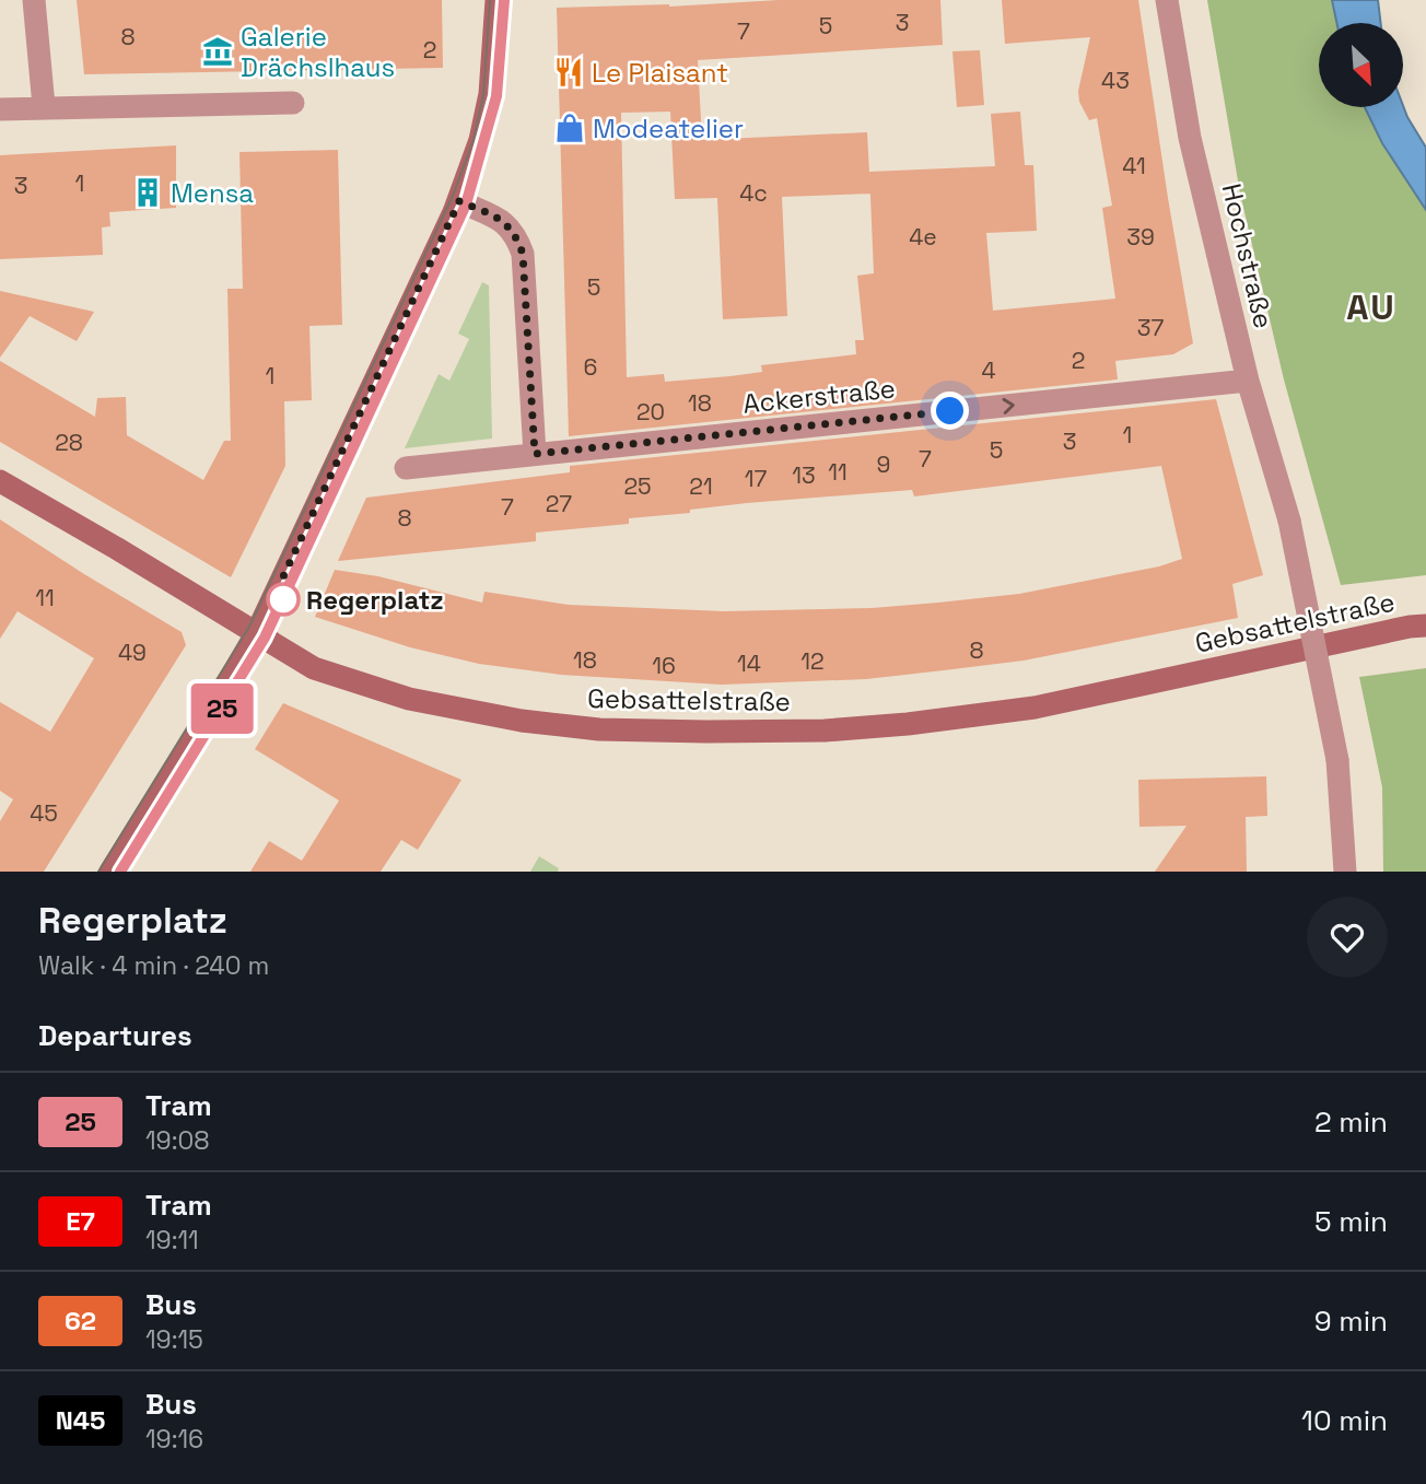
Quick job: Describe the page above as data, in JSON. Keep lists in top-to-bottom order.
{
  "streets": {
    "street": ["Hochstraße", "Ackerstraße", "Gebsattelstraße"]
  },
  "crossings": [
    ["Hochstraße", "Ackerstraße"]
  ],
  "one_way": ["Ackerstraße"],
  "districts": ["AU"],
  "places": {
    "museum": ["Galerie Drächslhaus"],
    "restaurant": ["Le Plaisant"],
    "shop": ["Modeatelier"],
    "building": ["Mensa"],
    "other": ["Regerplatz"]
  },
  "lines": ["tram line 25"],
  "house_numbers": [
    "3",
    "5",
    "7",
    "8",
    "2",
    "43",
    "41",
    "1",
    "3",
    "4c",
    "4e",
    "39",
    "5",
    "37",
    "2",
    "6",
    "4",
    "1",
    "18",
    "20",
    "1",
    "3",
    "28",
    "5",
    "7",
    "9",
    "11",
    "13",
    "17",
    "25",
    "21",
    "27",
    "7",
    "8",
    "11",
    "8",
    "49",
    "18",
    "12",
    "14",
    "16",
    "45"
  ],
  "north": "bottom right",
  "page": {
    "on_map": "25",
    "heading": [
      ["Regerplatz", "Walk · 4 min · 240 m"],
      "Departures"
    ],
    "list": [
      {
        "mark": "25",
        "name": "Tram",
        "note": "19:08",
        "value": "2 min"
      },
      {
        "mark": "E7",
        "name": "Tram",
        "note": "19:11",
        "value": "5 min"
      },
      {
        "mark": "62",
        "name": "Bus",
        "note": "19:15",
        "value": "9 min"
      },
      {
        "mark": "N45",
        "name": "Bus",
        "note": "19:16",
        "value": "10 min"
      }
    ]
  }
}
